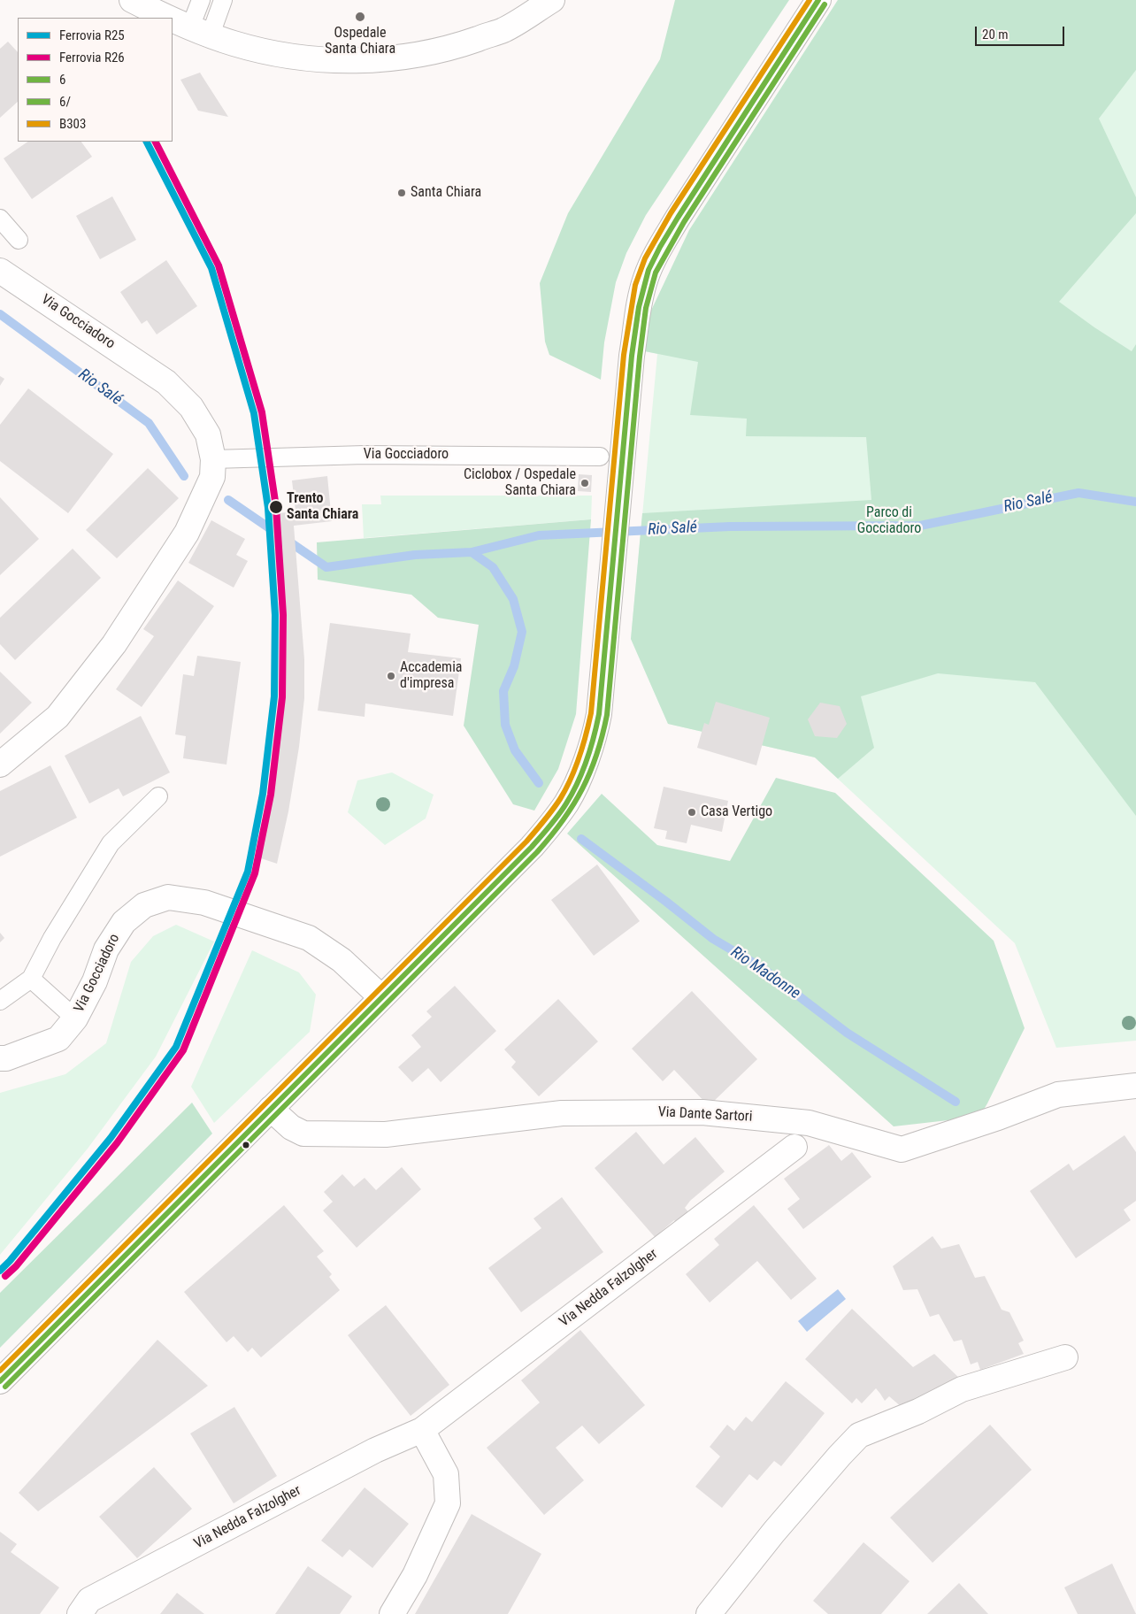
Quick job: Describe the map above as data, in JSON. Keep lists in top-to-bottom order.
{
  "streets": {
    "street": ["Via Gocciadoro", "Via Dante Sartori", "Via Nedda Falzolgher"]
  },
  "water": ["Rio Salé", "Rio Madonne"],
  "parks": ["Parco di Gocciadoro"],
  "places": [
    "Ospedale Santa Chiara",
    "Santa Chiara",
    "Ciclobox / Ospedale Santa Chiara",
    "Trento Santa Chiara",
    "Accademia d'impresa",
    "Casa Vertigo"
  ],
  "lines": [
    "transit line 6",
    "transit line B303",
    "transit line 6/",
    "rail line R25",
    "rail line R26"
  ],
  "legend": [
    "Ferrovia R25",
    "Ferrovia R26",
    "6",
    "6/",
    "B303"
  ],
  "scale_bar": "20 m"
}
